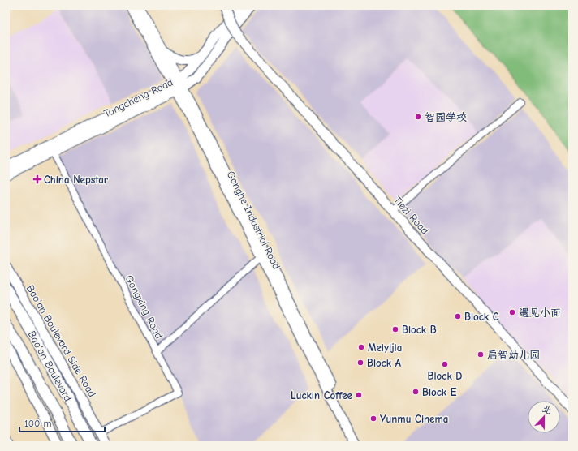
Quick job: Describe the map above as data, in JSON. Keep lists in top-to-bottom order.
{
  "streets": {
    "main road": ["Bao'an Boulevard"],
    "street": [
      "Tongcheng Road",
      "Tiezi Road",
      "Gonghe Industrial Road",
      "Gongxing Road",
      "Bao'an Boulevard Side Road"
    ]
  },
  "crossings": [
    ["Tongcheng Road", "Gonghe Industrial Road"],
    ["Tongcheng Road", "Gongxing Road"],
    ["Gongxing Road", "Bao'an Boulevard Side Road"]
  ],
  "places": {
    "other": [
      "智园学校",
      "遇见小面",
      "Block C",
      "Block B",
      "Meiyijia",
      "启智幼儿园",
      "Block A",
      "Block D",
      "Block E",
      "Luckin Coffee",
      "Yunmu Cinema"
    ],
    "health": ["China Nepstar"]
  },
  "scale_bar": "100 m",
  "north": "top"
}
